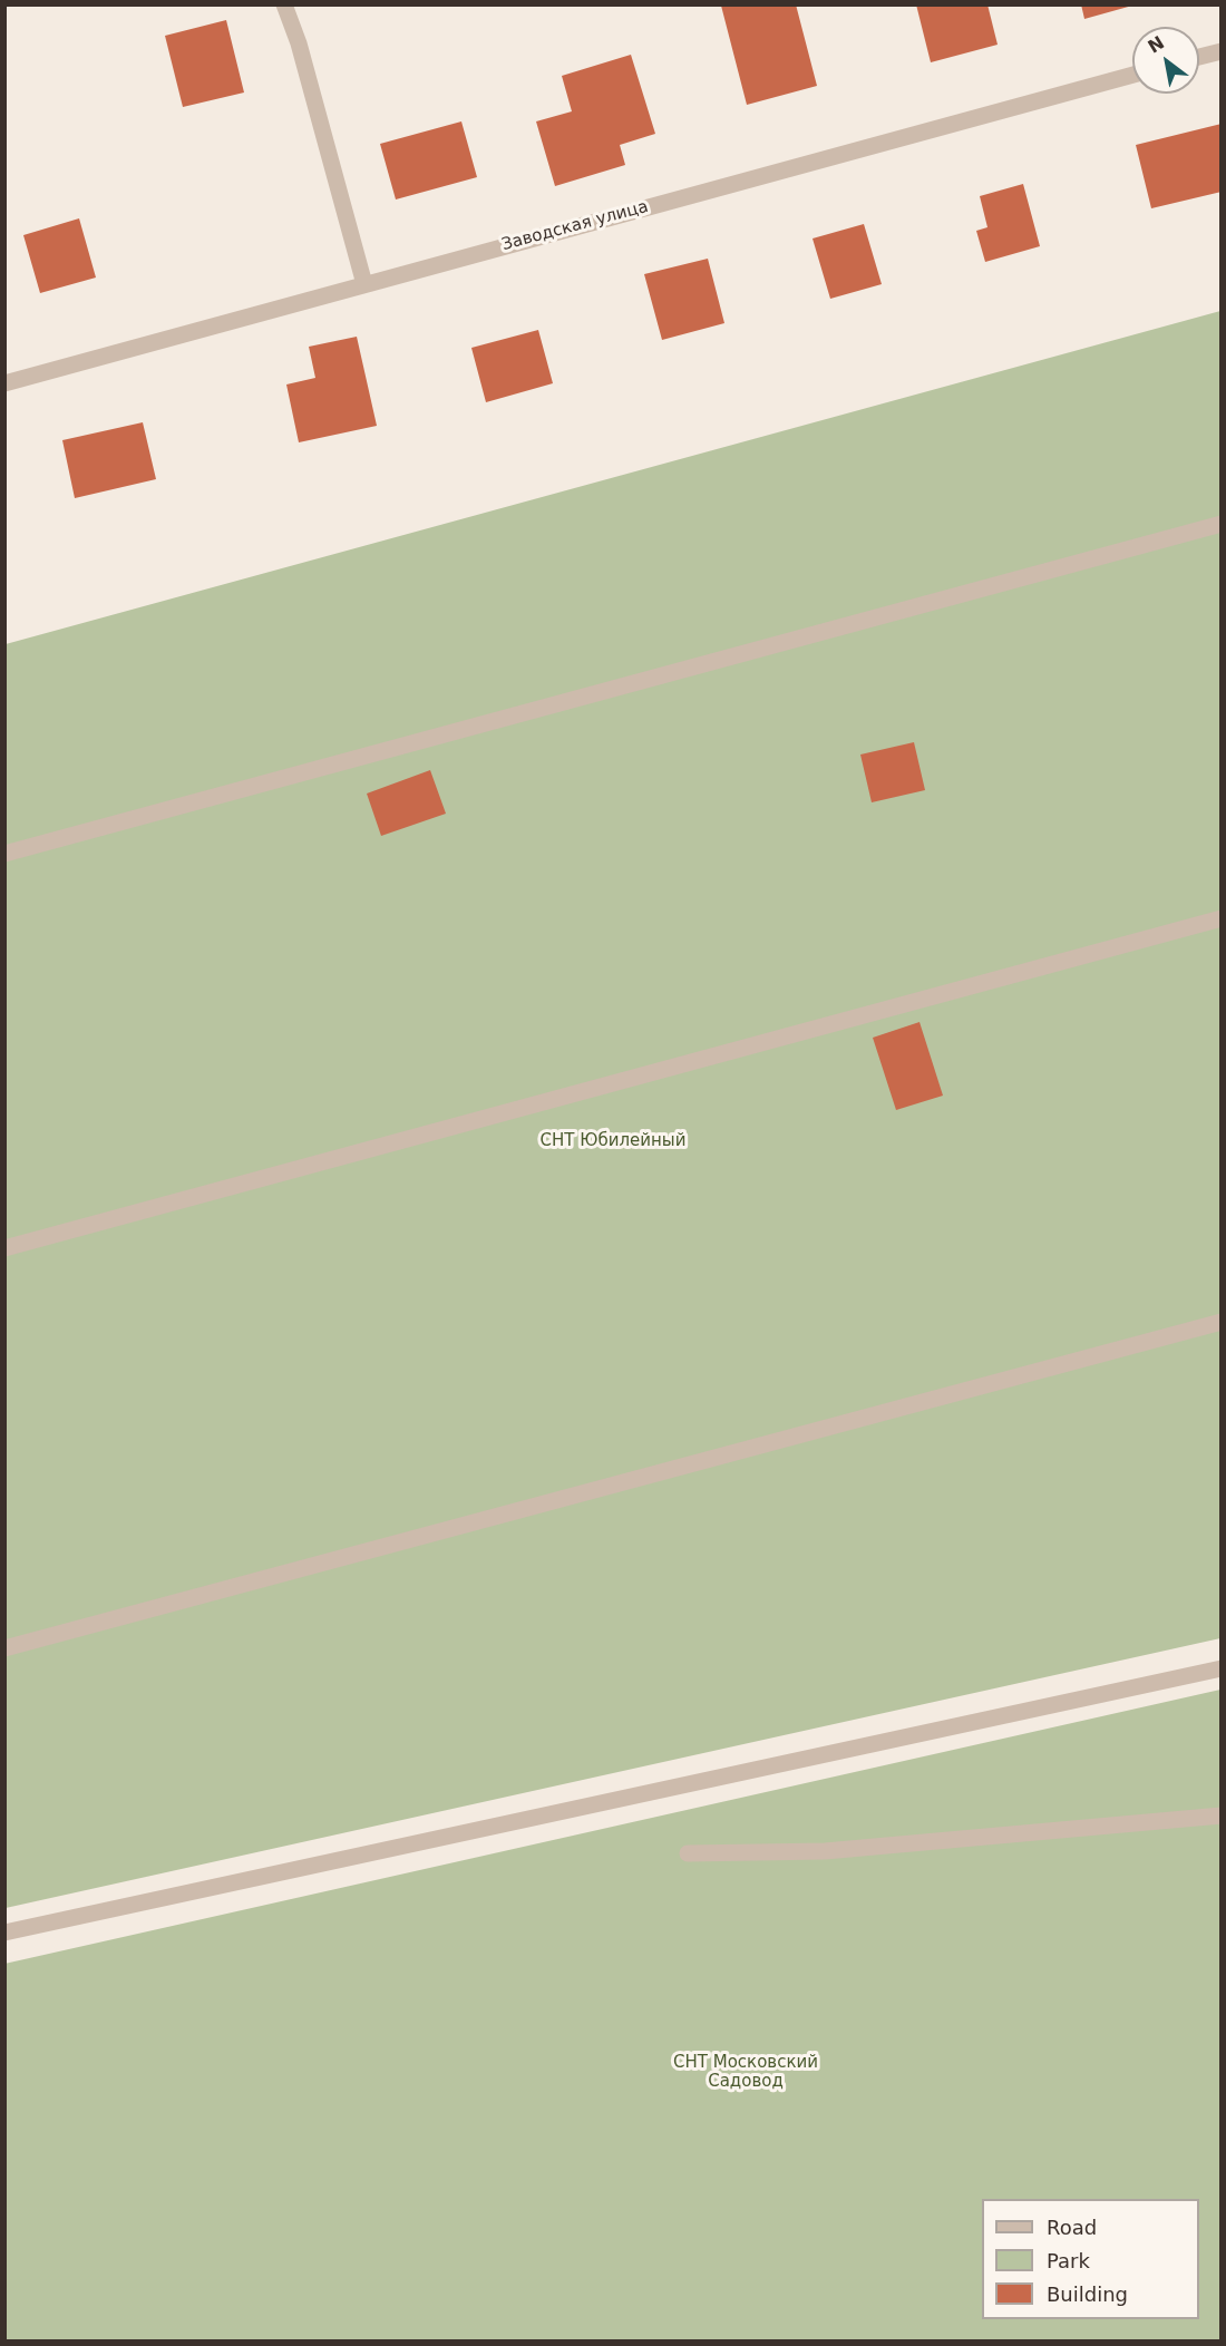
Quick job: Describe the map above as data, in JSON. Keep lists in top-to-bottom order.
{
  "streets": {
    "street": ["Заводская улица"]
  },
  "parks": ["СНТ Юбилейный", "СНТ Московский Садовод"],
  "legend": ["Road", "Park", "Building"],
  "north": "top left"
}
